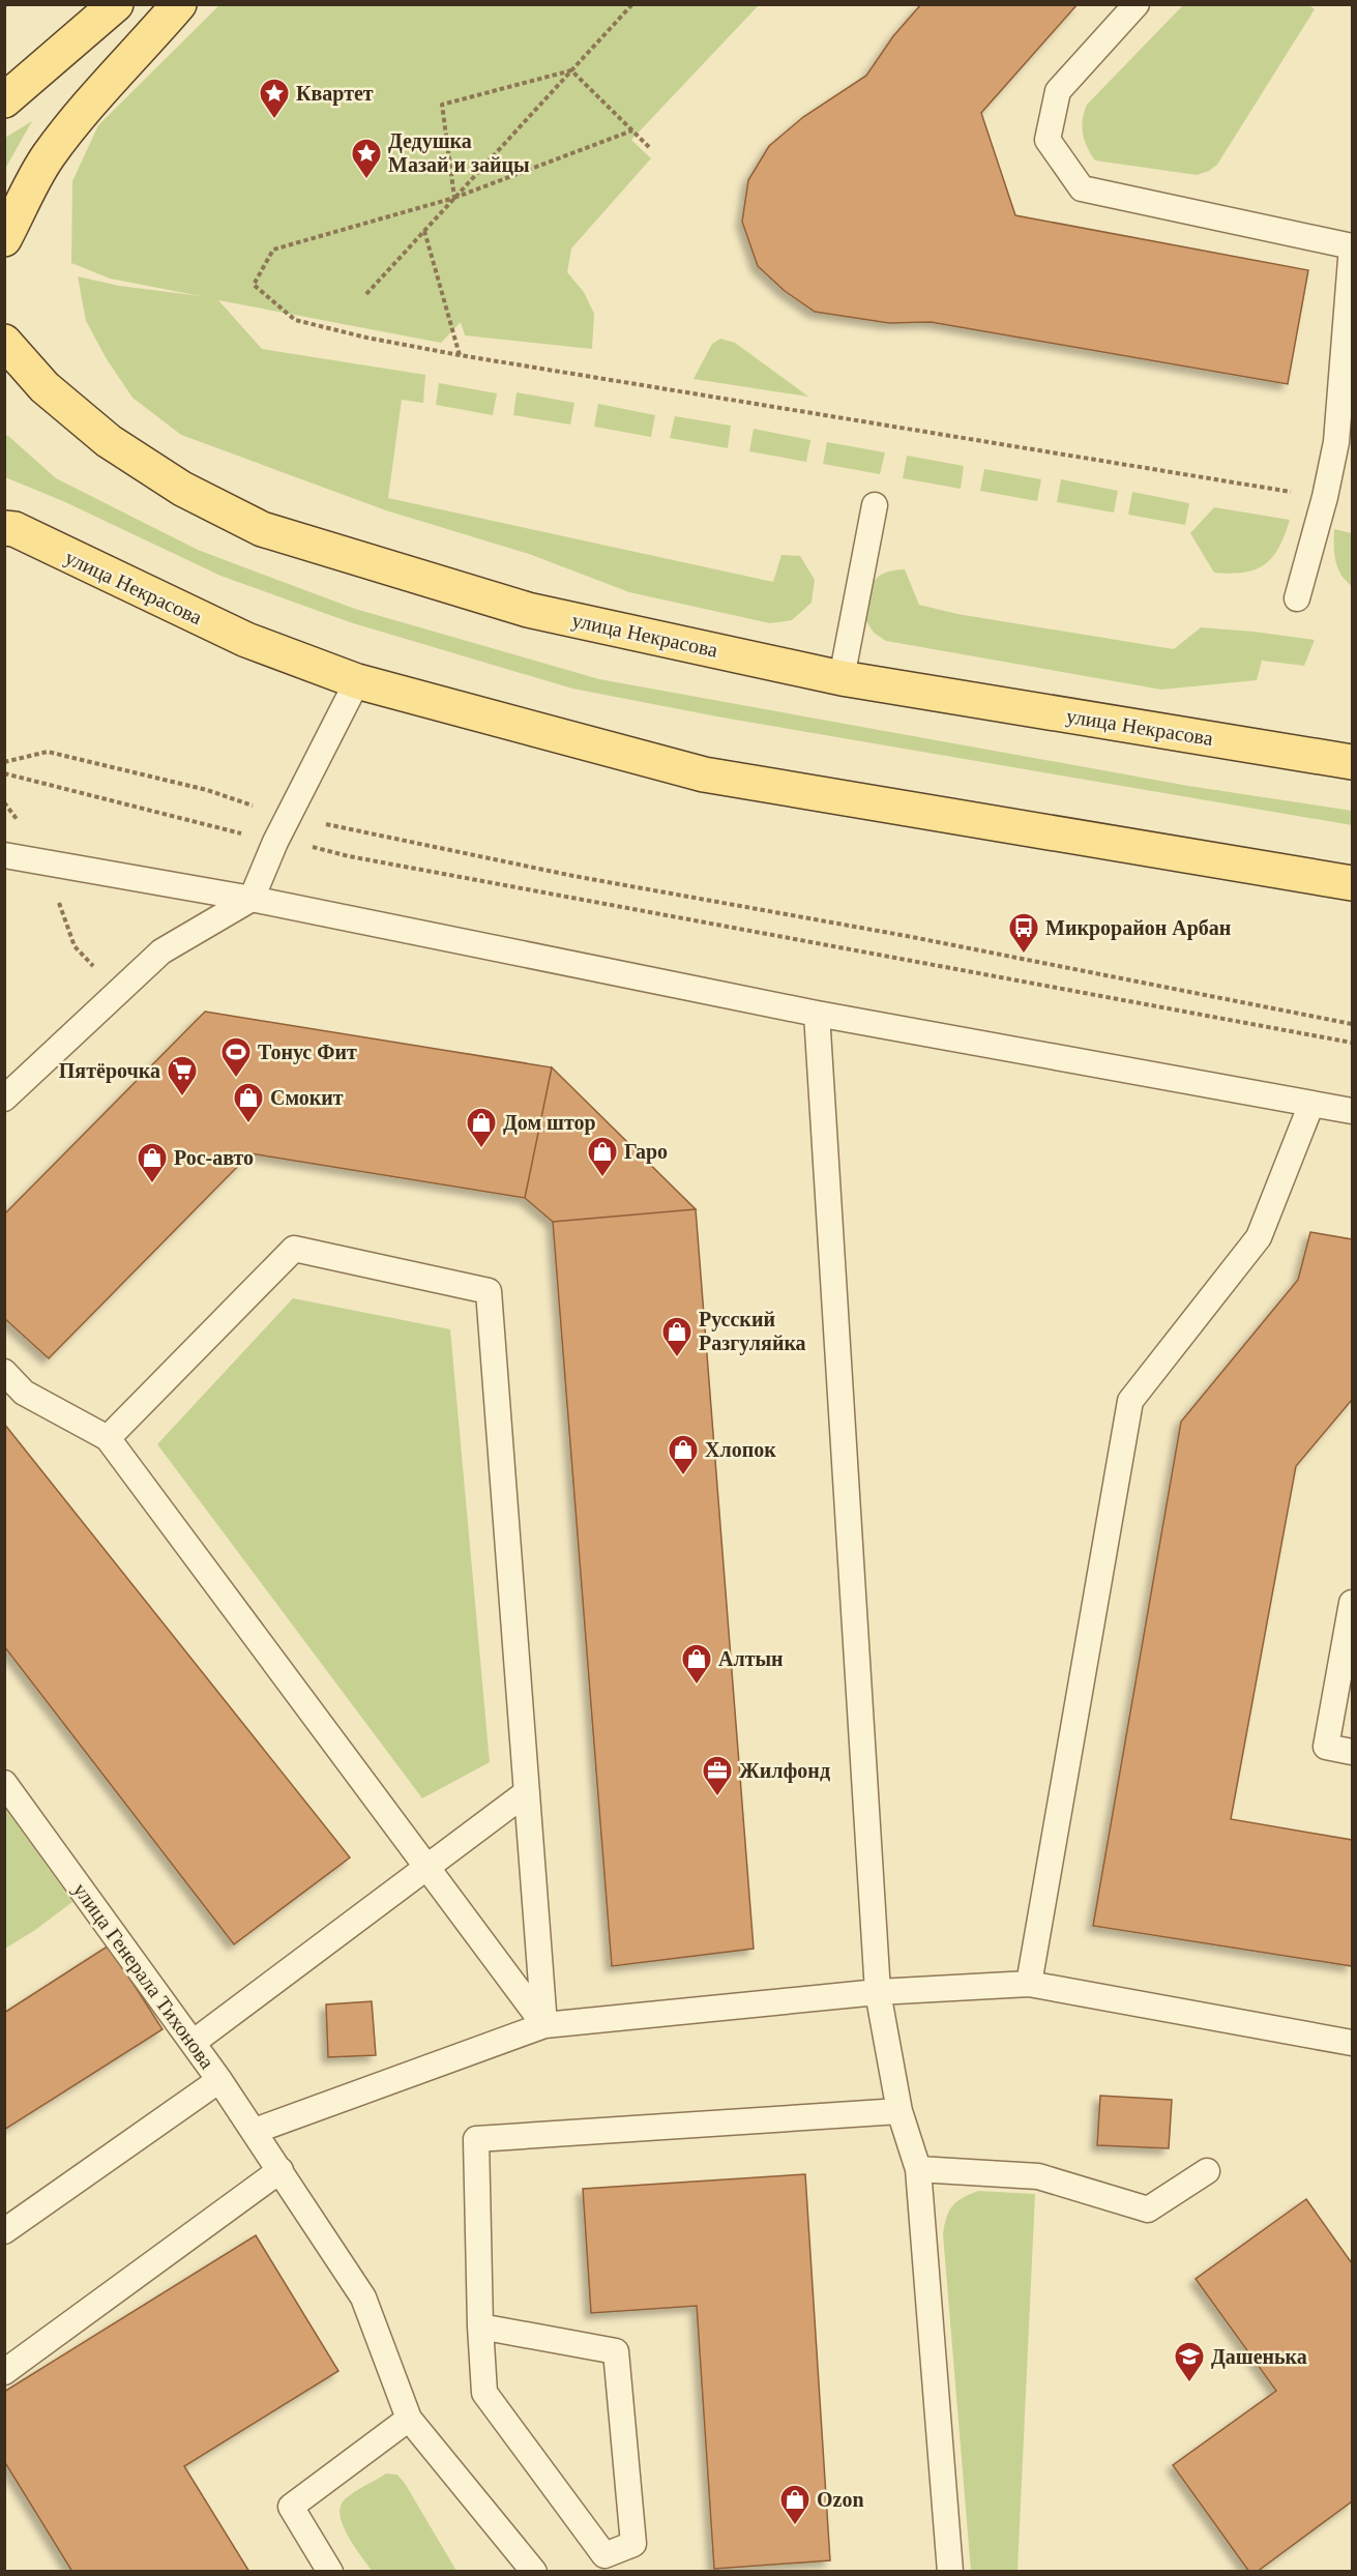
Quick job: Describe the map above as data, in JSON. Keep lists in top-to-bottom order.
{
  "streets": {
    "main road": ["улица Некрасова"],
    "lane": ["улица Генерала Тихонова"]
  },
  "places": {
    "place": ["Квартет", "Дедушка Мазай и зайцы"],
    "bus stop": ["Микрорайон Арбан"],
    "sports": ["Тонус Фит"],
    "supermarket": ["Пятёрочка"],
    "shop": [
      "Смокит",
      "Дом штор",
      "Гаро",
      "Рос-авто",
      "Русский Разгуляйка",
      "Хлопок",
      "Алтын",
      "Ozon"
    ],
    "office": ["Жилфонд"],
    "school or university": ["Дашенька"]
  }
}
